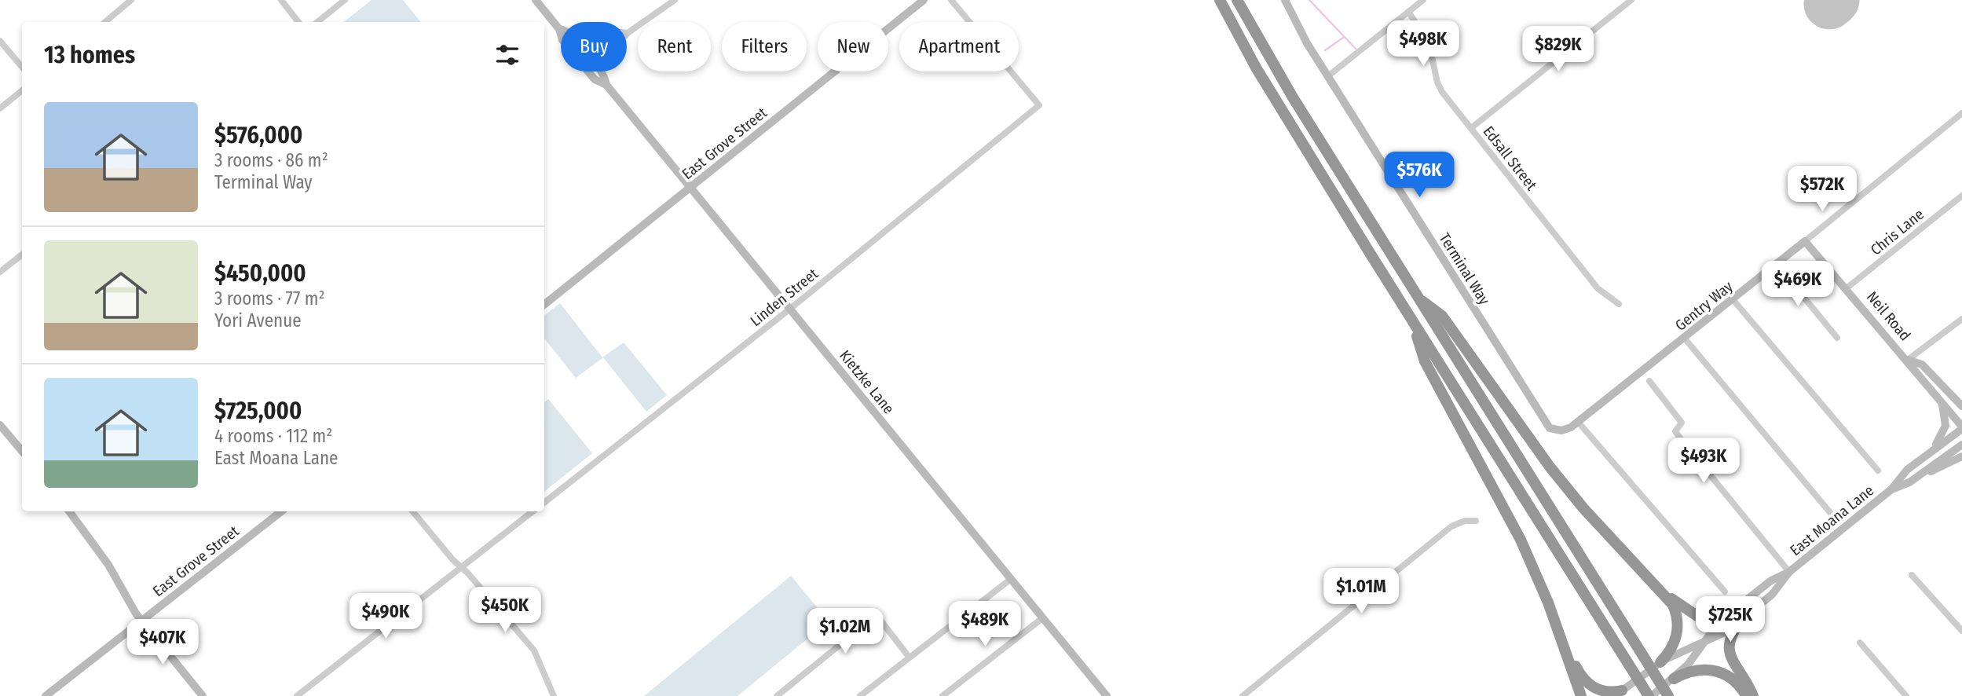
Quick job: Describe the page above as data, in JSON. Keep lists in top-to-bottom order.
{
  "streets": {
    "street": [
      "East Grove Street",
      "Edsall Street",
      "Chris Lane",
      "Terminal Way",
      "Linden Street",
      "Gentry Way",
      "Neil Road",
      "Kietzke Lane",
      "East Moana Lane"
    ]
  },
  "crossings": [
    ["East Grove Street", "Kietzke Lane"],
    ["Chris Lane", "Neil Road"],
    ["Terminal Way", "Gentry Way"],
    ["Linden Street", "Kietzke Lane"],
    ["Gentry Way", "Neil Road"],
    ["Neil Road", "East Moana Lane"]
  ],
  "page": {
    "price": [
      "$498K",
      "$829K",
      "$576K",
      "$572K",
      "$469K",
      "$493K",
      "$1.01M",
      "$450K",
      "$490K",
      "$725K",
      "$489K",
      "$1.02M",
      "$407K"
    ],
    "chip": [
      "Buy",
      "Rent",
      "Filters",
      "New",
      "Apartment"
    ],
    "heading": "13 homes",
    "list": [
      {
        "name": "$576,000",
        "note": "3 rooms · 86 m² · Terminal Way"
      },
      {
        "name": "$450,000",
        "note": "3 rooms · 77 m² · Yori Avenue"
      },
      {
        "name": "$725,000",
        "note": "4 rooms · 112 m² · East Moana Lane"
      }
    ]
  }
}
